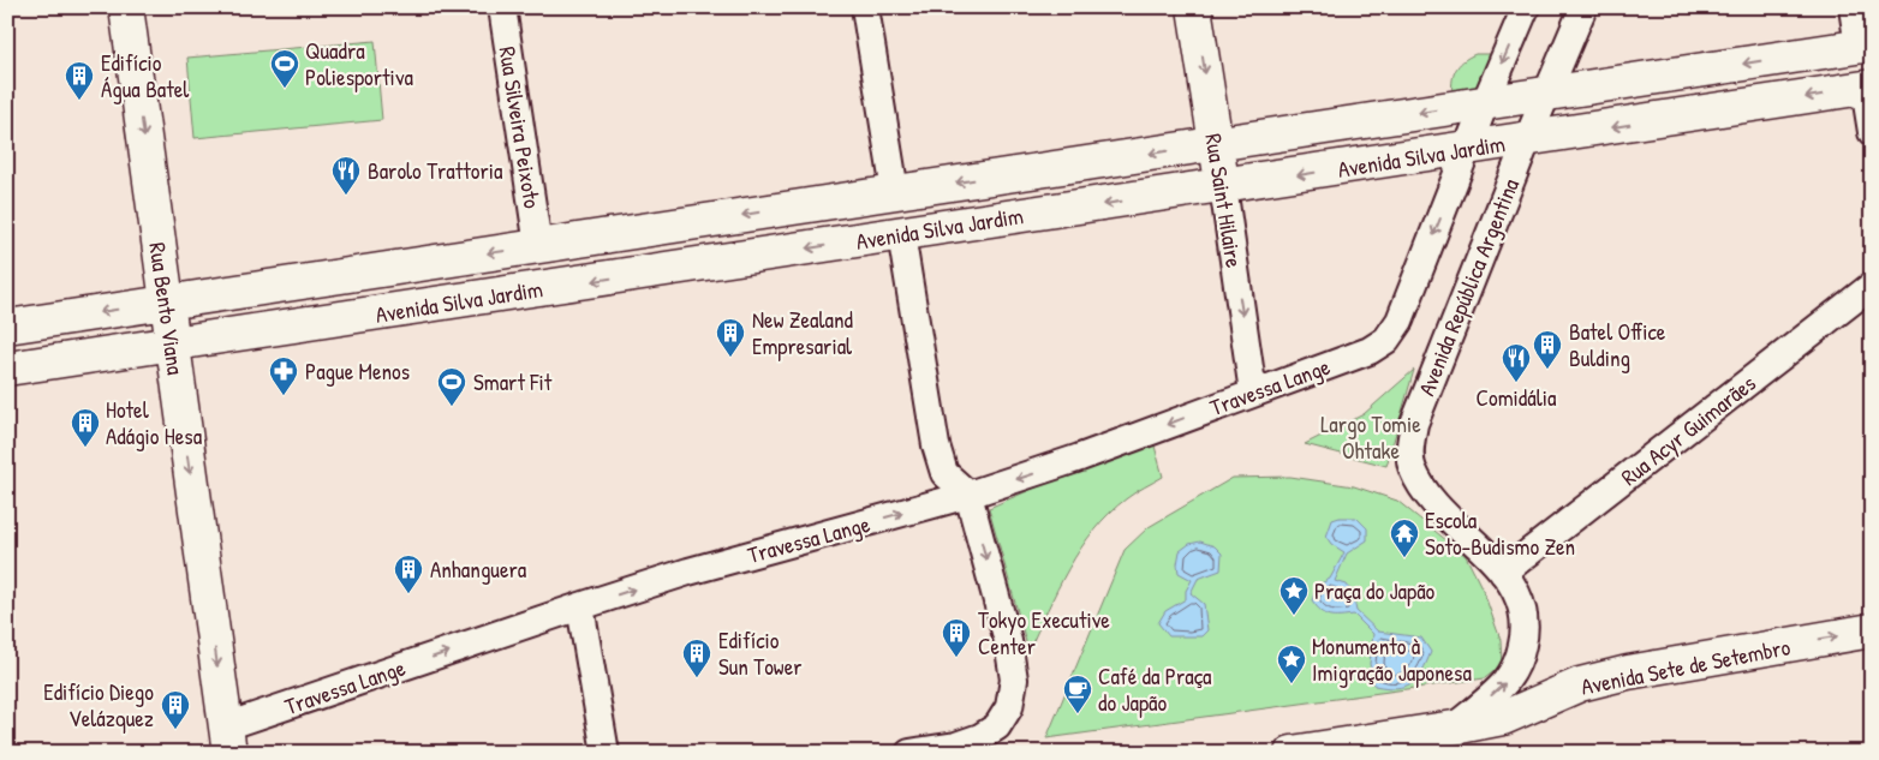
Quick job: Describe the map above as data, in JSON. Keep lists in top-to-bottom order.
{
  "streets": {
    "main road": [
      "Avenida Silva Jardim",
      "Rua Saint Hilaire",
      "Rua Bento Viana",
      "Avenida Sete de Setembro"
    ],
    "street": [
      "Rua Silveira Peixoto",
      "Avenida República Argentina",
      "Travessa Lange",
      "Rua Acyr Guimarães"
    ]
  },
  "crossings": [
    ["Rua Silveira Peixoto", "Avenida Silva Jardim"],
    ["Avenida Silva Jardim", "Rua Saint Hilaire"],
    ["Avenida Silva Jardim", "Avenida República Argentina"],
    ["Avenida Silva Jardim", "Rua Bento Viana"],
    ["Avenida Silva Jardim", "Travessa Lange"],
    ["Rua Saint Hilaire", "Travessa Lange"],
    ["Avenida República Argentina", "Rua Acyr Guimarães"],
    ["Avenida República Argentina", "Avenida Sete de Setembro"],
    ["Rua Bento Viana", "Travessa Lange"]
  ],
  "one_way": [
    "Avenida Silva Jardim",
    "Rua Saint Hilaire",
    "Rua Bento Viana",
    "Avenida Sete de Setembro"
  ],
  "parks": ["Largo Tomie Ohtake"],
  "places": {
    "sports": ["Quadra Poliesportiva", "Smart Fit"],
    "building": [
      "Edifício Água Batel",
      "New Zealand Empresarial",
      "Batel Office Bulding",
      "Hotel Adágio Hesa",
      "Anhanguera",
      "Tokyo Executive Center",
      "Edifício Sun Tower",
      "Edifício Diego Velázquez"
    ],
    "restaurant": ["Barolo Trattoria", "Comidália"],
    "pharmacy": ["Pague Menos"],
    "temple": ["Escola Soto-Budismo Zen"],
    "place": ["Praça do Japão", "Monumento à Imigração Japonesa"],
    "cafe": ["Café da Praça do Japão"]
  }
}
